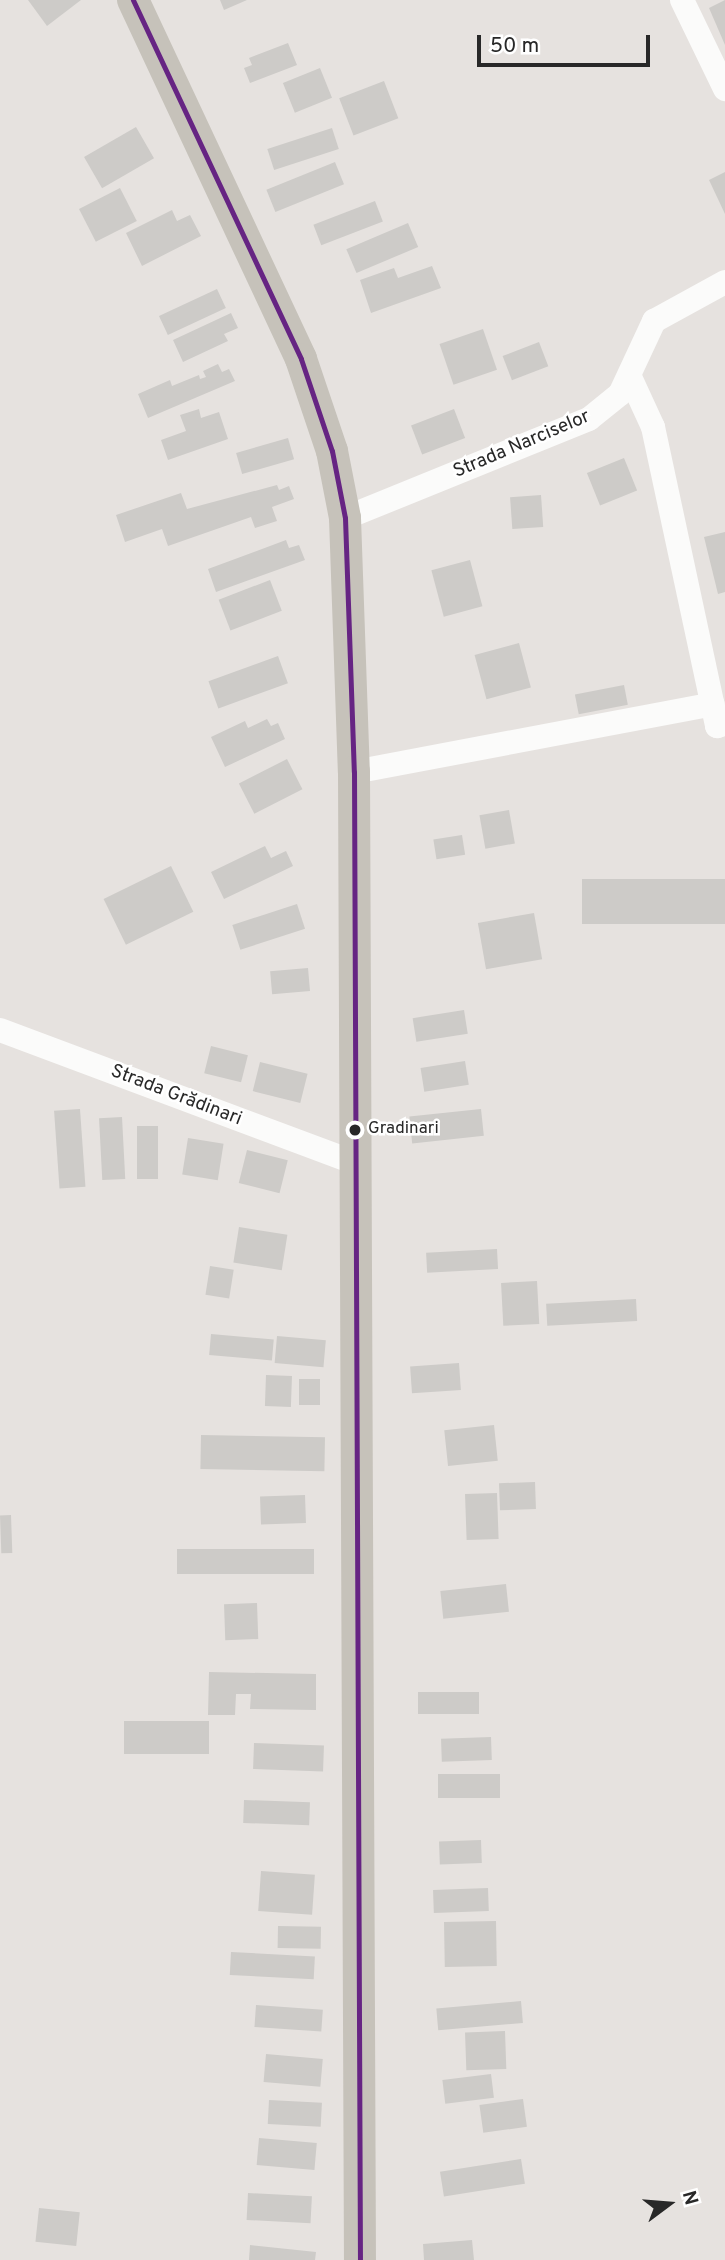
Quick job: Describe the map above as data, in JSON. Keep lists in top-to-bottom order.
{
  "streets": {
    "street": ["Strada Narciselor", "Strada Grădinari"]
  },
  "places": ["Gradinari"],
  "scale_bar": "50 m",
  "north": "right"
}
